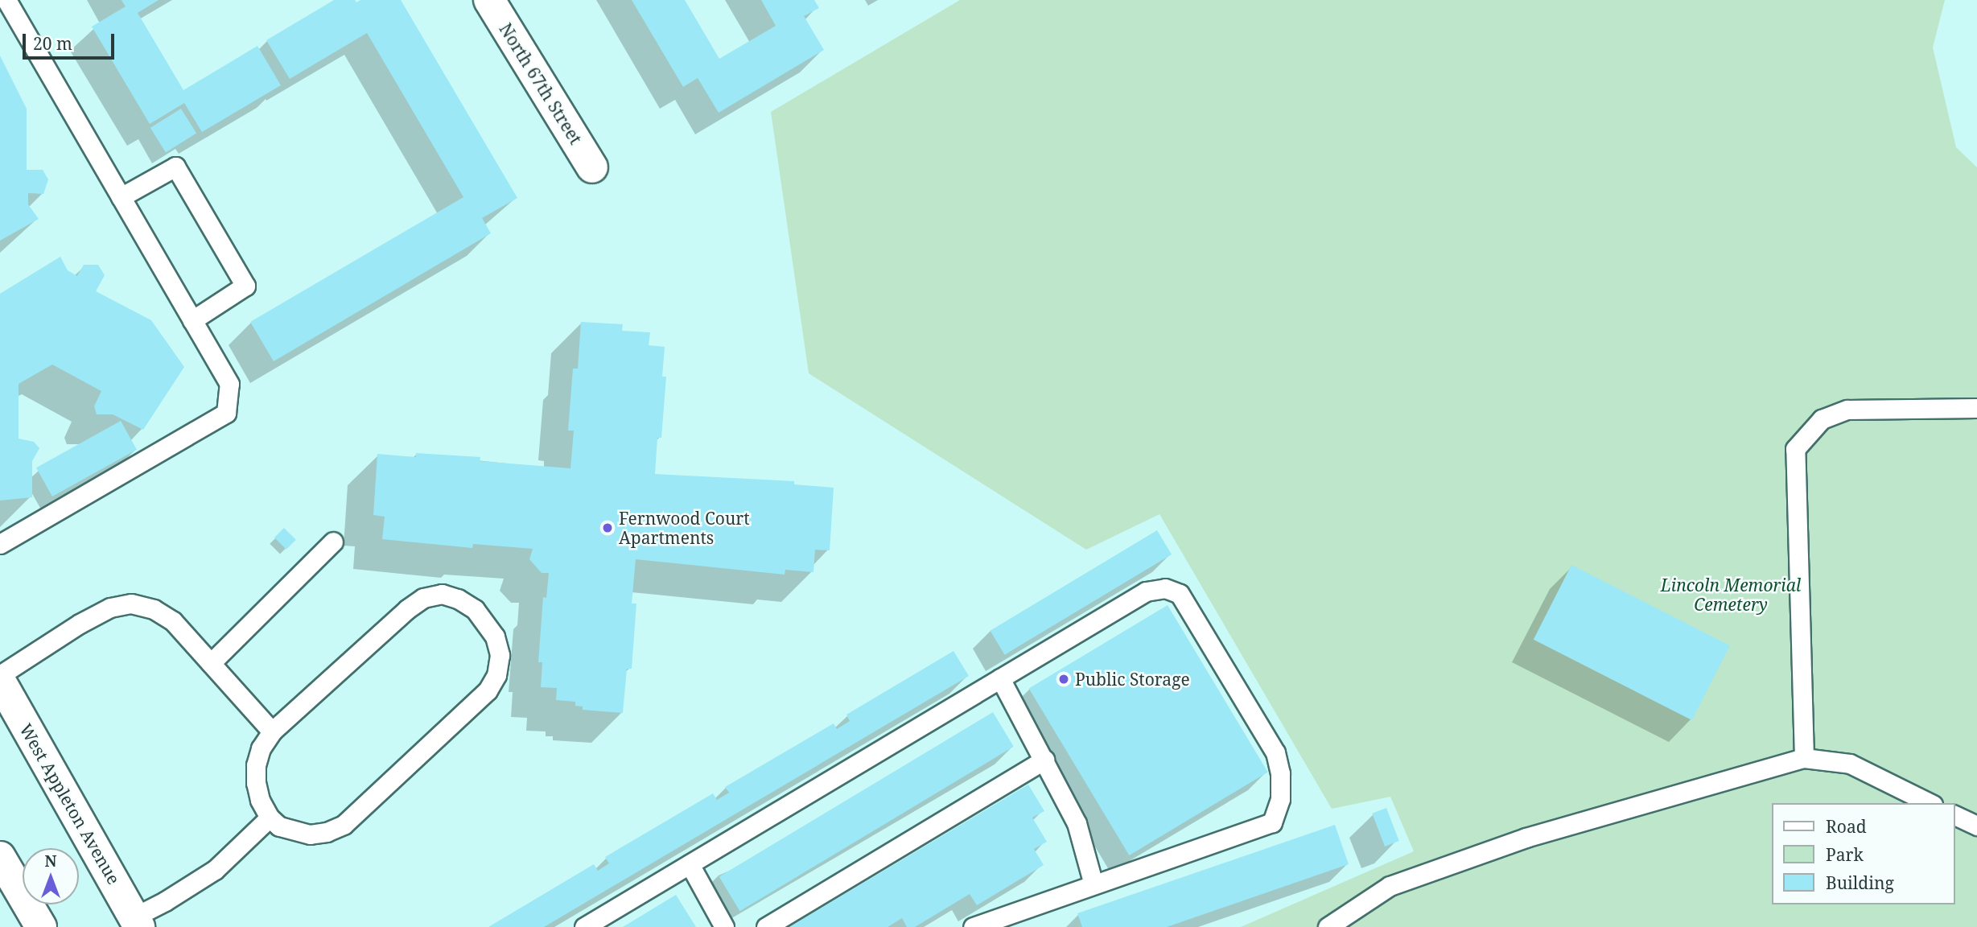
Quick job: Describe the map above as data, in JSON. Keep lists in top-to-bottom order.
{
  "streets": {
    "main road": ["North 67th Street", "West Appleton Avenue"]
  },
  "parks": ["Lincoln Memorial Cemetery"],
  "places": ["Fernwood Court Apartments", "Public Storage"],
  "legend": ["Road", "Park", "Building"],
  "scale_bar": "20 m",
  "north": "top"
}
